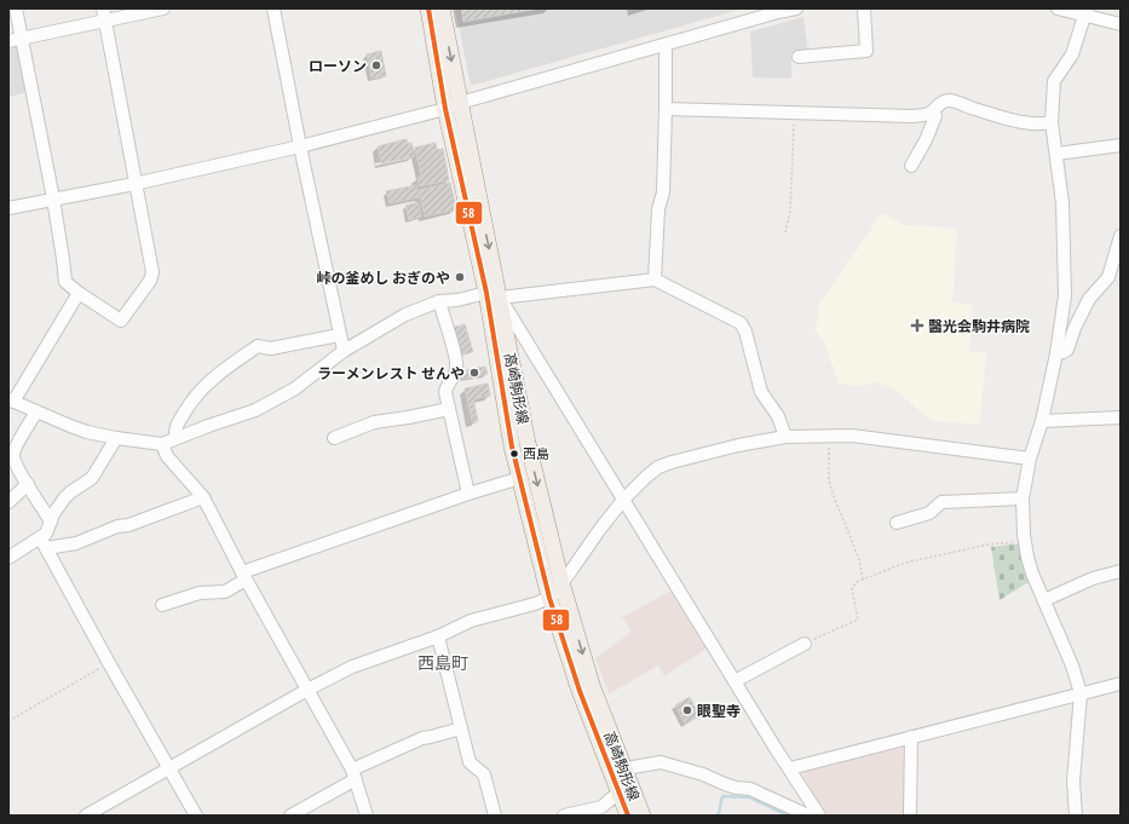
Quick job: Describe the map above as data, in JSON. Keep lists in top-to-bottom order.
{
  "streets": {
    "main road": ["高崎駒形線"]
  },
  "districts": ["西島町"],
  "places": {
    "other": [
      "ローソン",
      "峠の釜めし おぎのや",
      "ラーメンレスト せんや",
      "西島",
      "眼聖寺"
    ],
    "health": ["醫光会駒井病院"]
  },
  "lines": ["transit line 58"]
}
